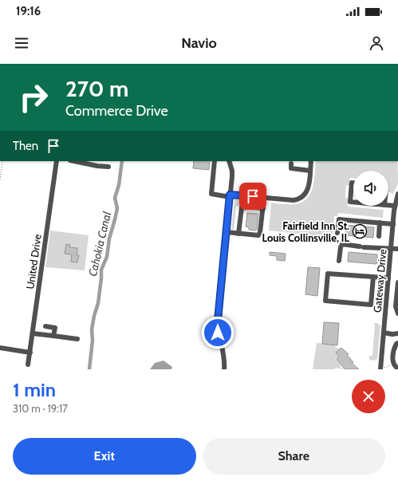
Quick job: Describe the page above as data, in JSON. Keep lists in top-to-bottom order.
{
  "streets": {
    "street": ["United Drive", "Gateway Drive"]
  },
  "water": ["Cahokia Canal"],
  "places": {
    "hotel": ["Fairfield Inn St. Louis Collinsville, IL"]
  },
  "page": {
    "status": "19:16",
    "header": "Navio",
    "turn": ["270 m", "Commerce Drive"],
    "then": "Then",
    "heading": ["1 min", "310 m · 19:17"],
    "buttons": ["Exit", "Share"]
  }
}
